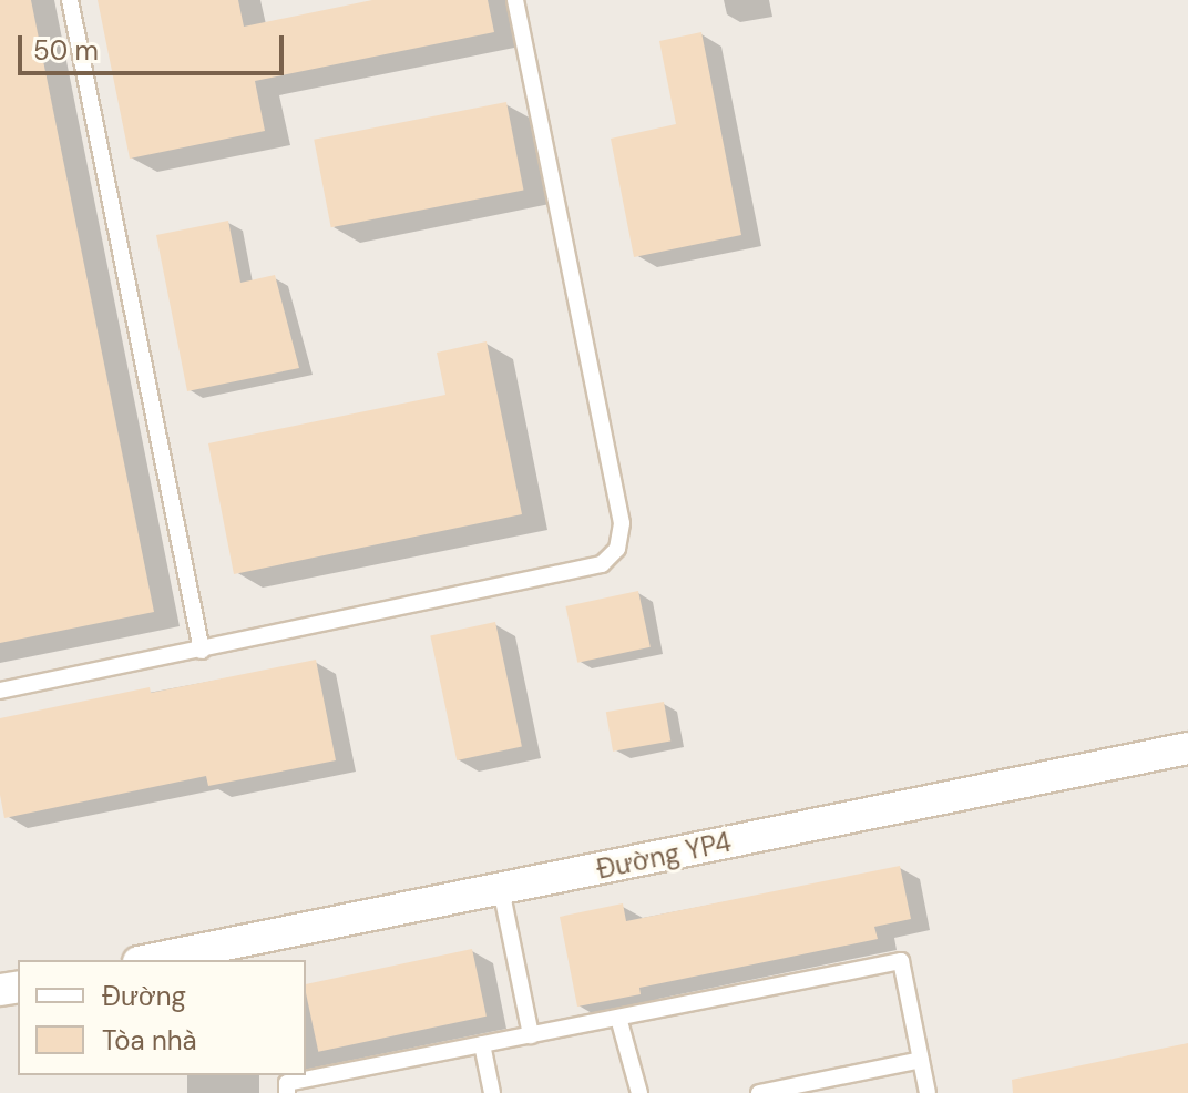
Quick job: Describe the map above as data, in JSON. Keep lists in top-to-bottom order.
{
  "streets": {
    "street": ["Đường YP4"]
  },
  "legend": ["Đường", "Tòa nhà"],
  "scale_bar": "50 m"
}
